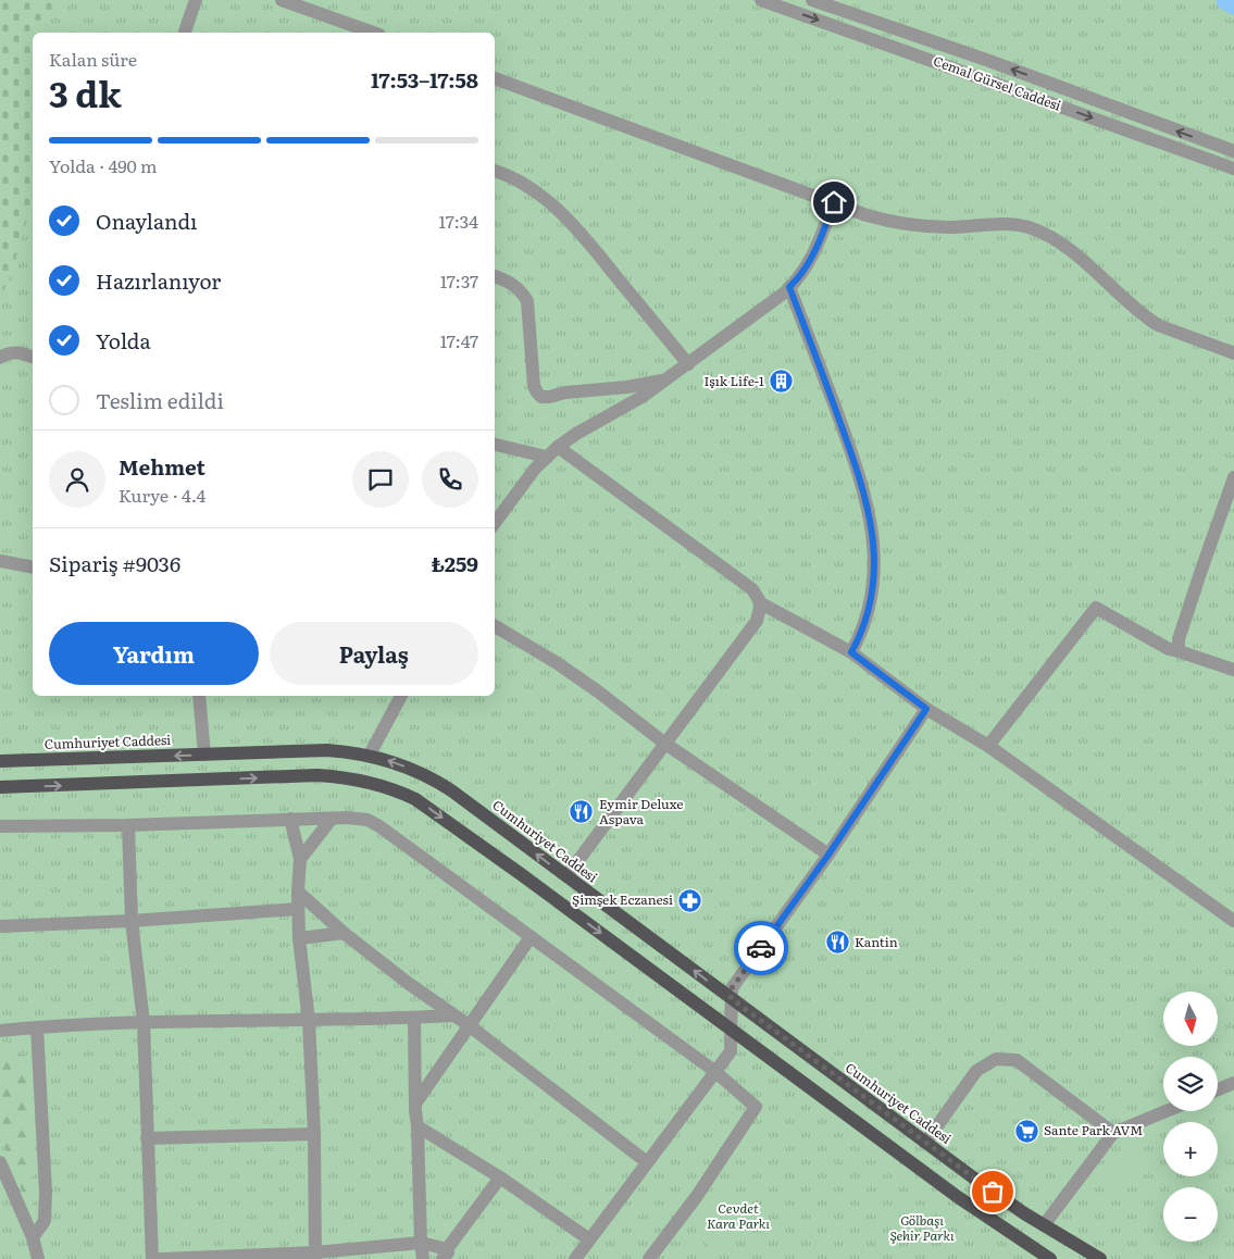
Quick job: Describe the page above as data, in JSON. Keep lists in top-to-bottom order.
{
  "streets": {
    "main road": ["Cumhuriyet Caddesi"],
    "street": ["Cemal Gürsel Caddesi"]
  },
  "parks": ["Cevdet Kara Parkı", "Gölbaşı Şehir Parkı"],
  "places": {
    "building": ["Işık Life-1"],
    "restaurant": ["Eymir Deluxe Aspava", "Kantin"],
    "pharmacy": ["Şimşek Eczanesi"],
    "supermarket": ["Sante Park AVM"]
  },
  "north": "bottom",
  "page": {
    "heading": ["3 dk", "Kalan süre", "17:53–17:58"],
    "panel": [
      "Mehmet",
      "Kurye · 4.4",
      "Sipariş #9036",
      "₺259"
    ],
    "bar": "Yolda · 490 m",
    "list": [
      ["Onaylandı", "17:34"],
      ["Hazırlanıyor", "17:37"],
      ["Yolda", "17:47"],
      "Teslim edildi"
    ],
    "buttons": ["Yardım", "Paylaş"],
    "map_buttons": ["+", "−"]
  }
}
